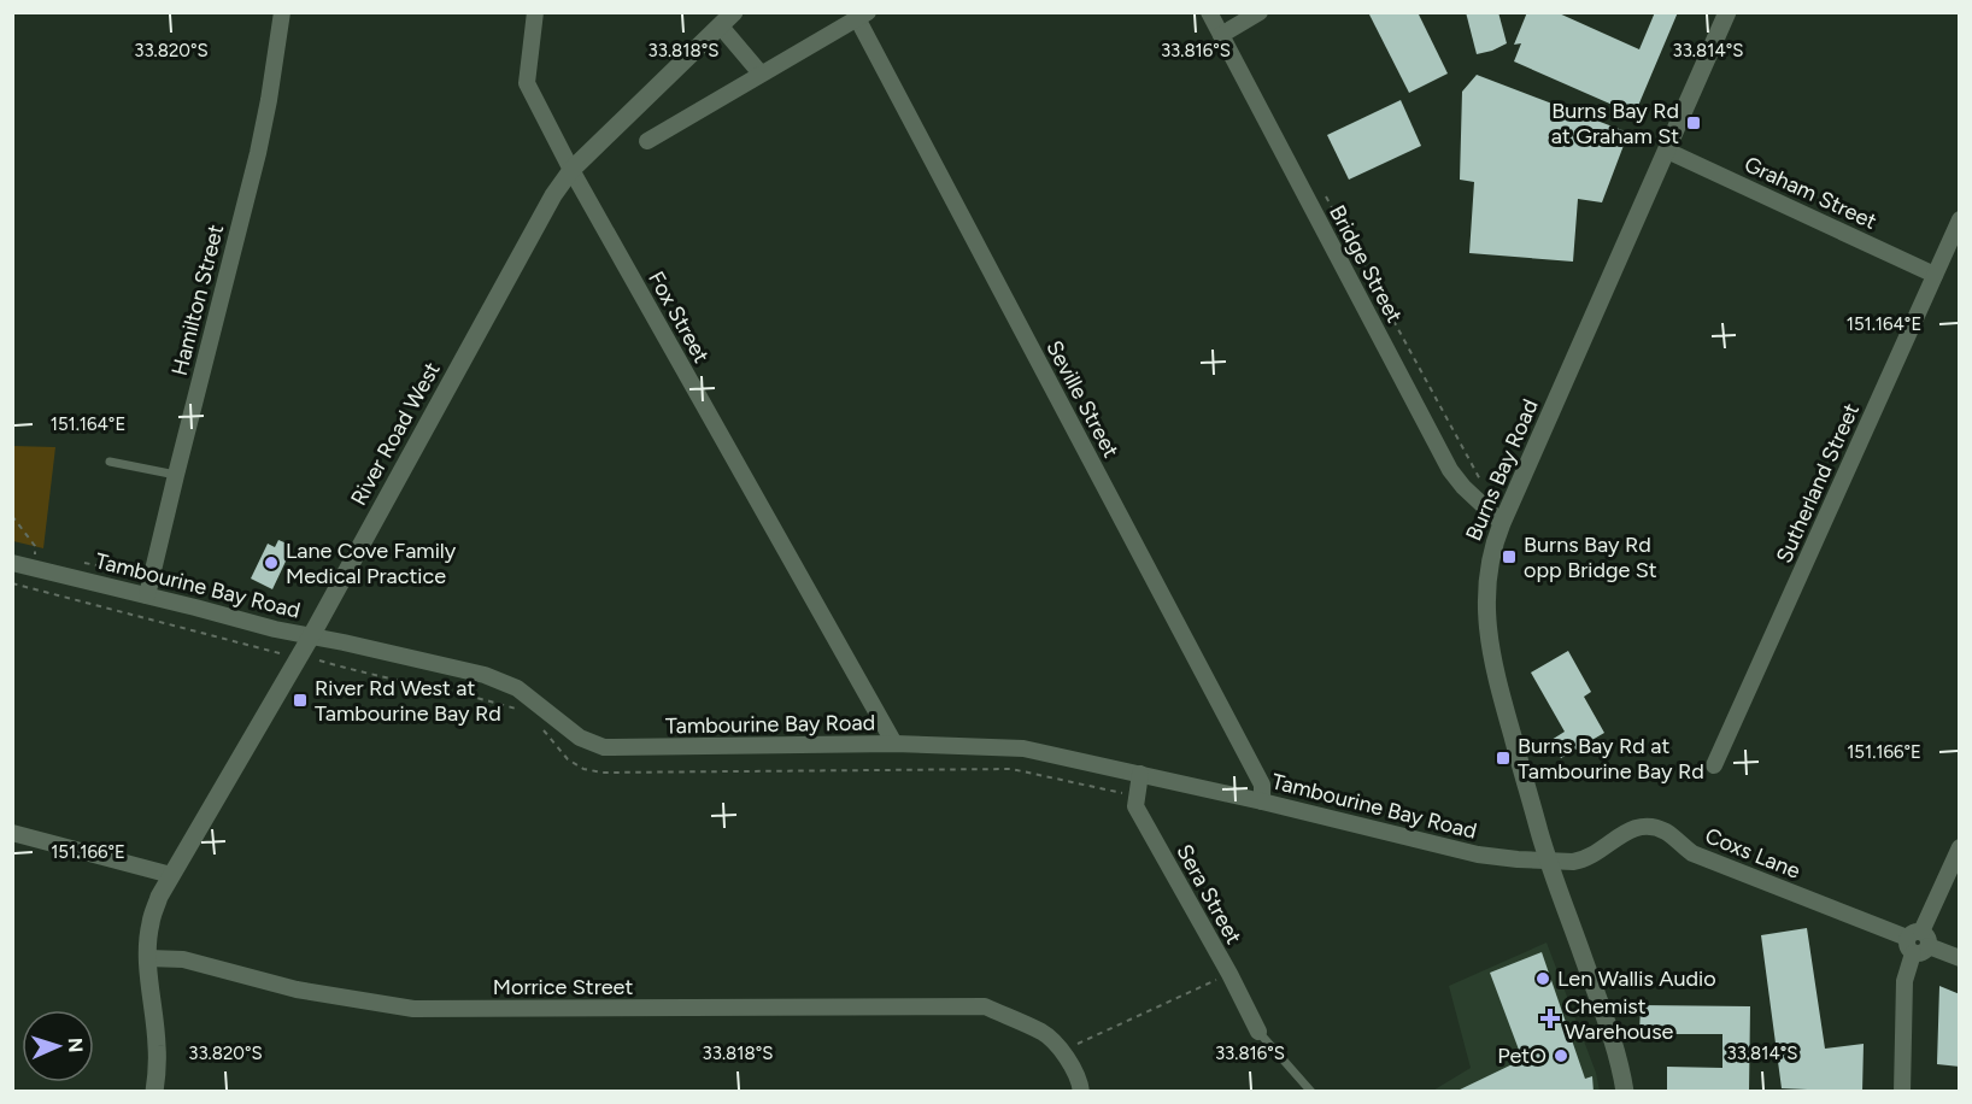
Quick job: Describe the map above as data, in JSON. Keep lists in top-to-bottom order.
{
  "streets": {
    "main road": ["River Road West", "Burns Bay Road"],
    "street": [
      "Graham Street",
      "Bridge Street",
      "Hamilton Street",
      "Fox Street",
      "Seville Street",
      "Sutherland Street",
      "Tambourine Bay Road",
      "Coxs Lane",
      "Sera Street",
      "Morrice Street"
    ]
  },
  "crossings": [
    ["Graham Street", "Burns Bay Road"],
    ["Graham Street", "Sutherland Street"],
    ["Bridge Street", "Burns Bay Road"],
    ["Hamilton Street", "Tambourine Bay Road"],
    ["Fox Street", "River Road West"],
    ["Fox Street", "Tambourine Bay Road"],
    ["Seville Street", "Tambourine Bay Road"],
    ["River Road West", "Tambourine Bay Road"],
    ["River Road West", "Morrice Street"],
    ["Burns Bay Road", "Tambourine Bay Road"],
    ["Burns Bay Road", "Coxs Lane"],
    ["Tambourine Bay Road", "Coxs Lane"],
    ["Tambourine Bay Road", "Sera Street"]
  ],
  "places": {
    "transit": [
      "Burns Bay Rd at Graham St",
      "Burns Bay Rd opp Bridge St",
      "River Rd West at Tambourine Bay Rd",
      "Burns Bay Rd at Tambourine Bay Rd"
    ],
    "other": ["Lane Cove Family Medical Practice", "Len Wallis Audio", "PetO"],
    "health": ["Chemist Warehouse"]
  },
  "north": "right",
  "coordinates": [
    "33.820°S",
    "33.818°S",
    "33.816°S",
    "33.814°S",
    "151.164°E",
    "151.166°E"
  ]
}
